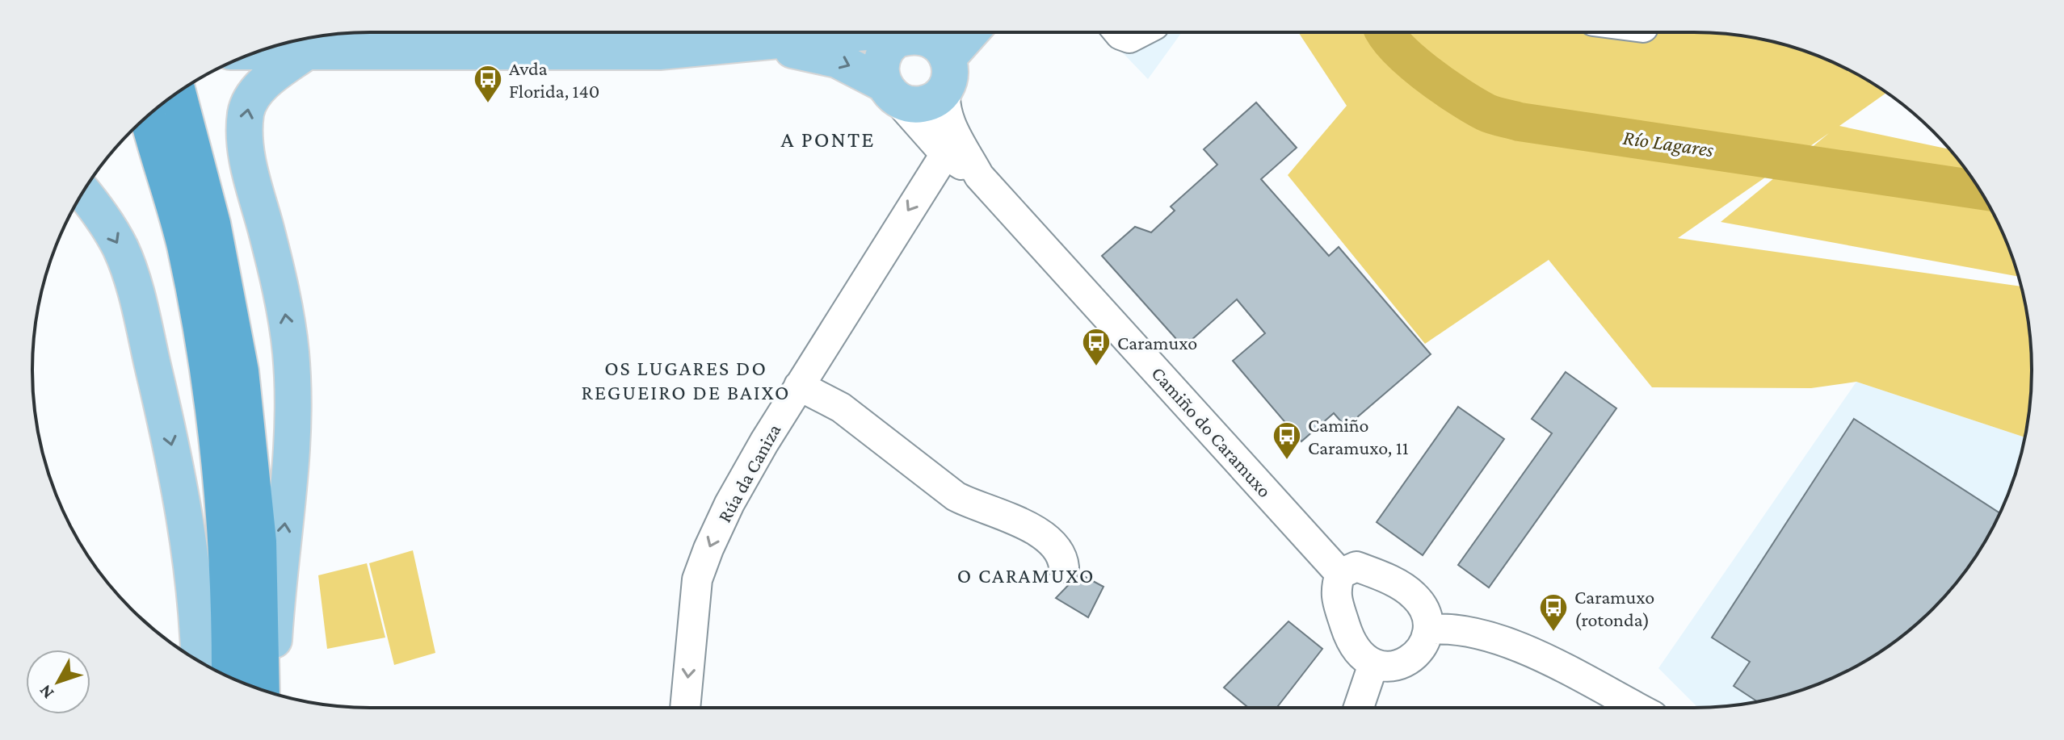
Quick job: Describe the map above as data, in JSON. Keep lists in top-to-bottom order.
{
  "streets": {
    "street": ["Camiño do Caramuxo", "Rúa da Caniza"]
  },
  "crossings": [
    ["Camiño do Caramuxo", "Rúa da Caniza"]
  ],
  "one_way": ["Rúa da Caniza"],
  "districts": ["A PONTE", "OS LUGARES DO REGUEIRO DE BAIXO", "O CARAMUXO"],
  "water": ["Río Lagares"],
  "places": {
    "bus stop": [
      "Avda Florida, 140",
      "Caramuxo",
      "Camiño Caramuxo, 11",
      "Caramuxo (rotonda)"
    ]
  },
  "north": "bottom left"
}
